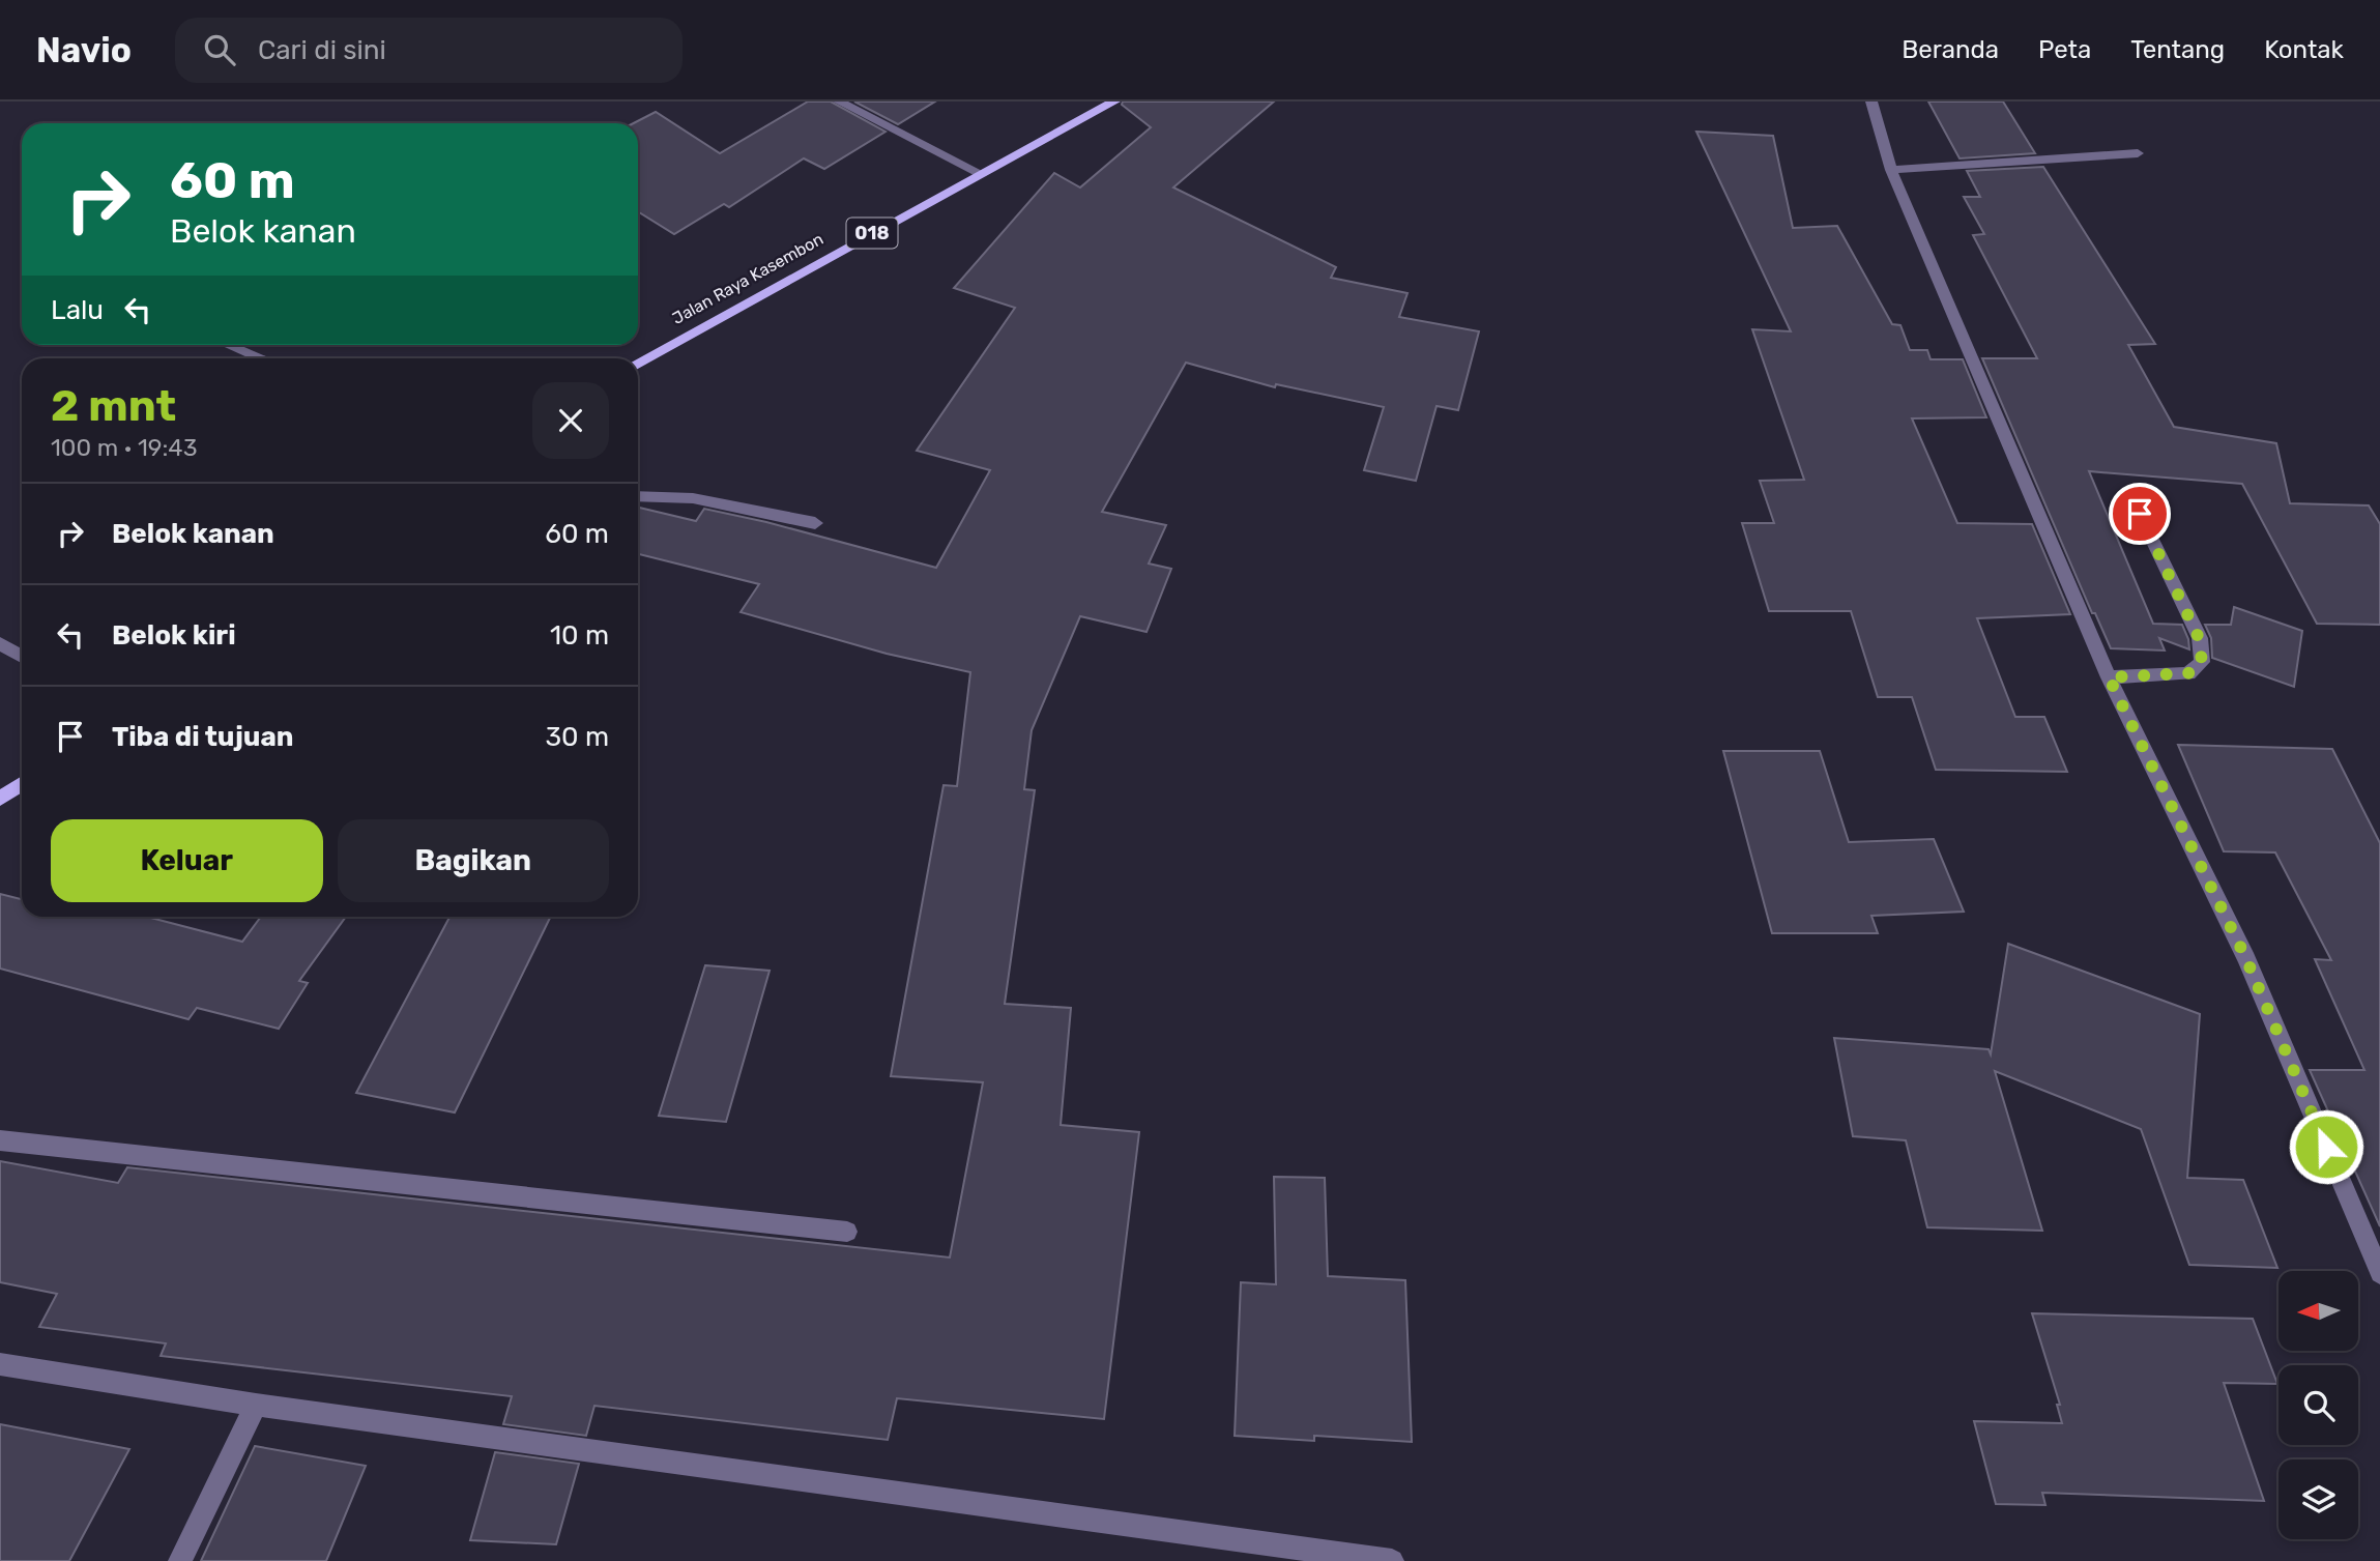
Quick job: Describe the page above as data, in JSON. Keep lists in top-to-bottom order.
{
  "streets": {
    "main road": ["018", "Jalan Raya Kasembon"]
  },
  "north": "left",
  "page": {
    "header": "Navio",
    "search": "Cari di sini",
    "nav": [
      "Beranda",
      "Peta",
      "Tentang",
      "Kontak"
    ],
    "turn": ["60 m", "Belok kanan"],
    "then": "Lalu",
    "heading": ["2 mnt", "100 m · 19:43"],
    "list": [
      {
        "name": "Belok kanan",
        "value": "60 m"
      },
      {
        "name": "Belok kiri",
        "value": "10 m"
      },
      {
        "name": "Tiba di tujuan",
        "value": "30 m"
      }
    ],
    "buttons": ["Keluar", "Bagikan"]
  }
}
